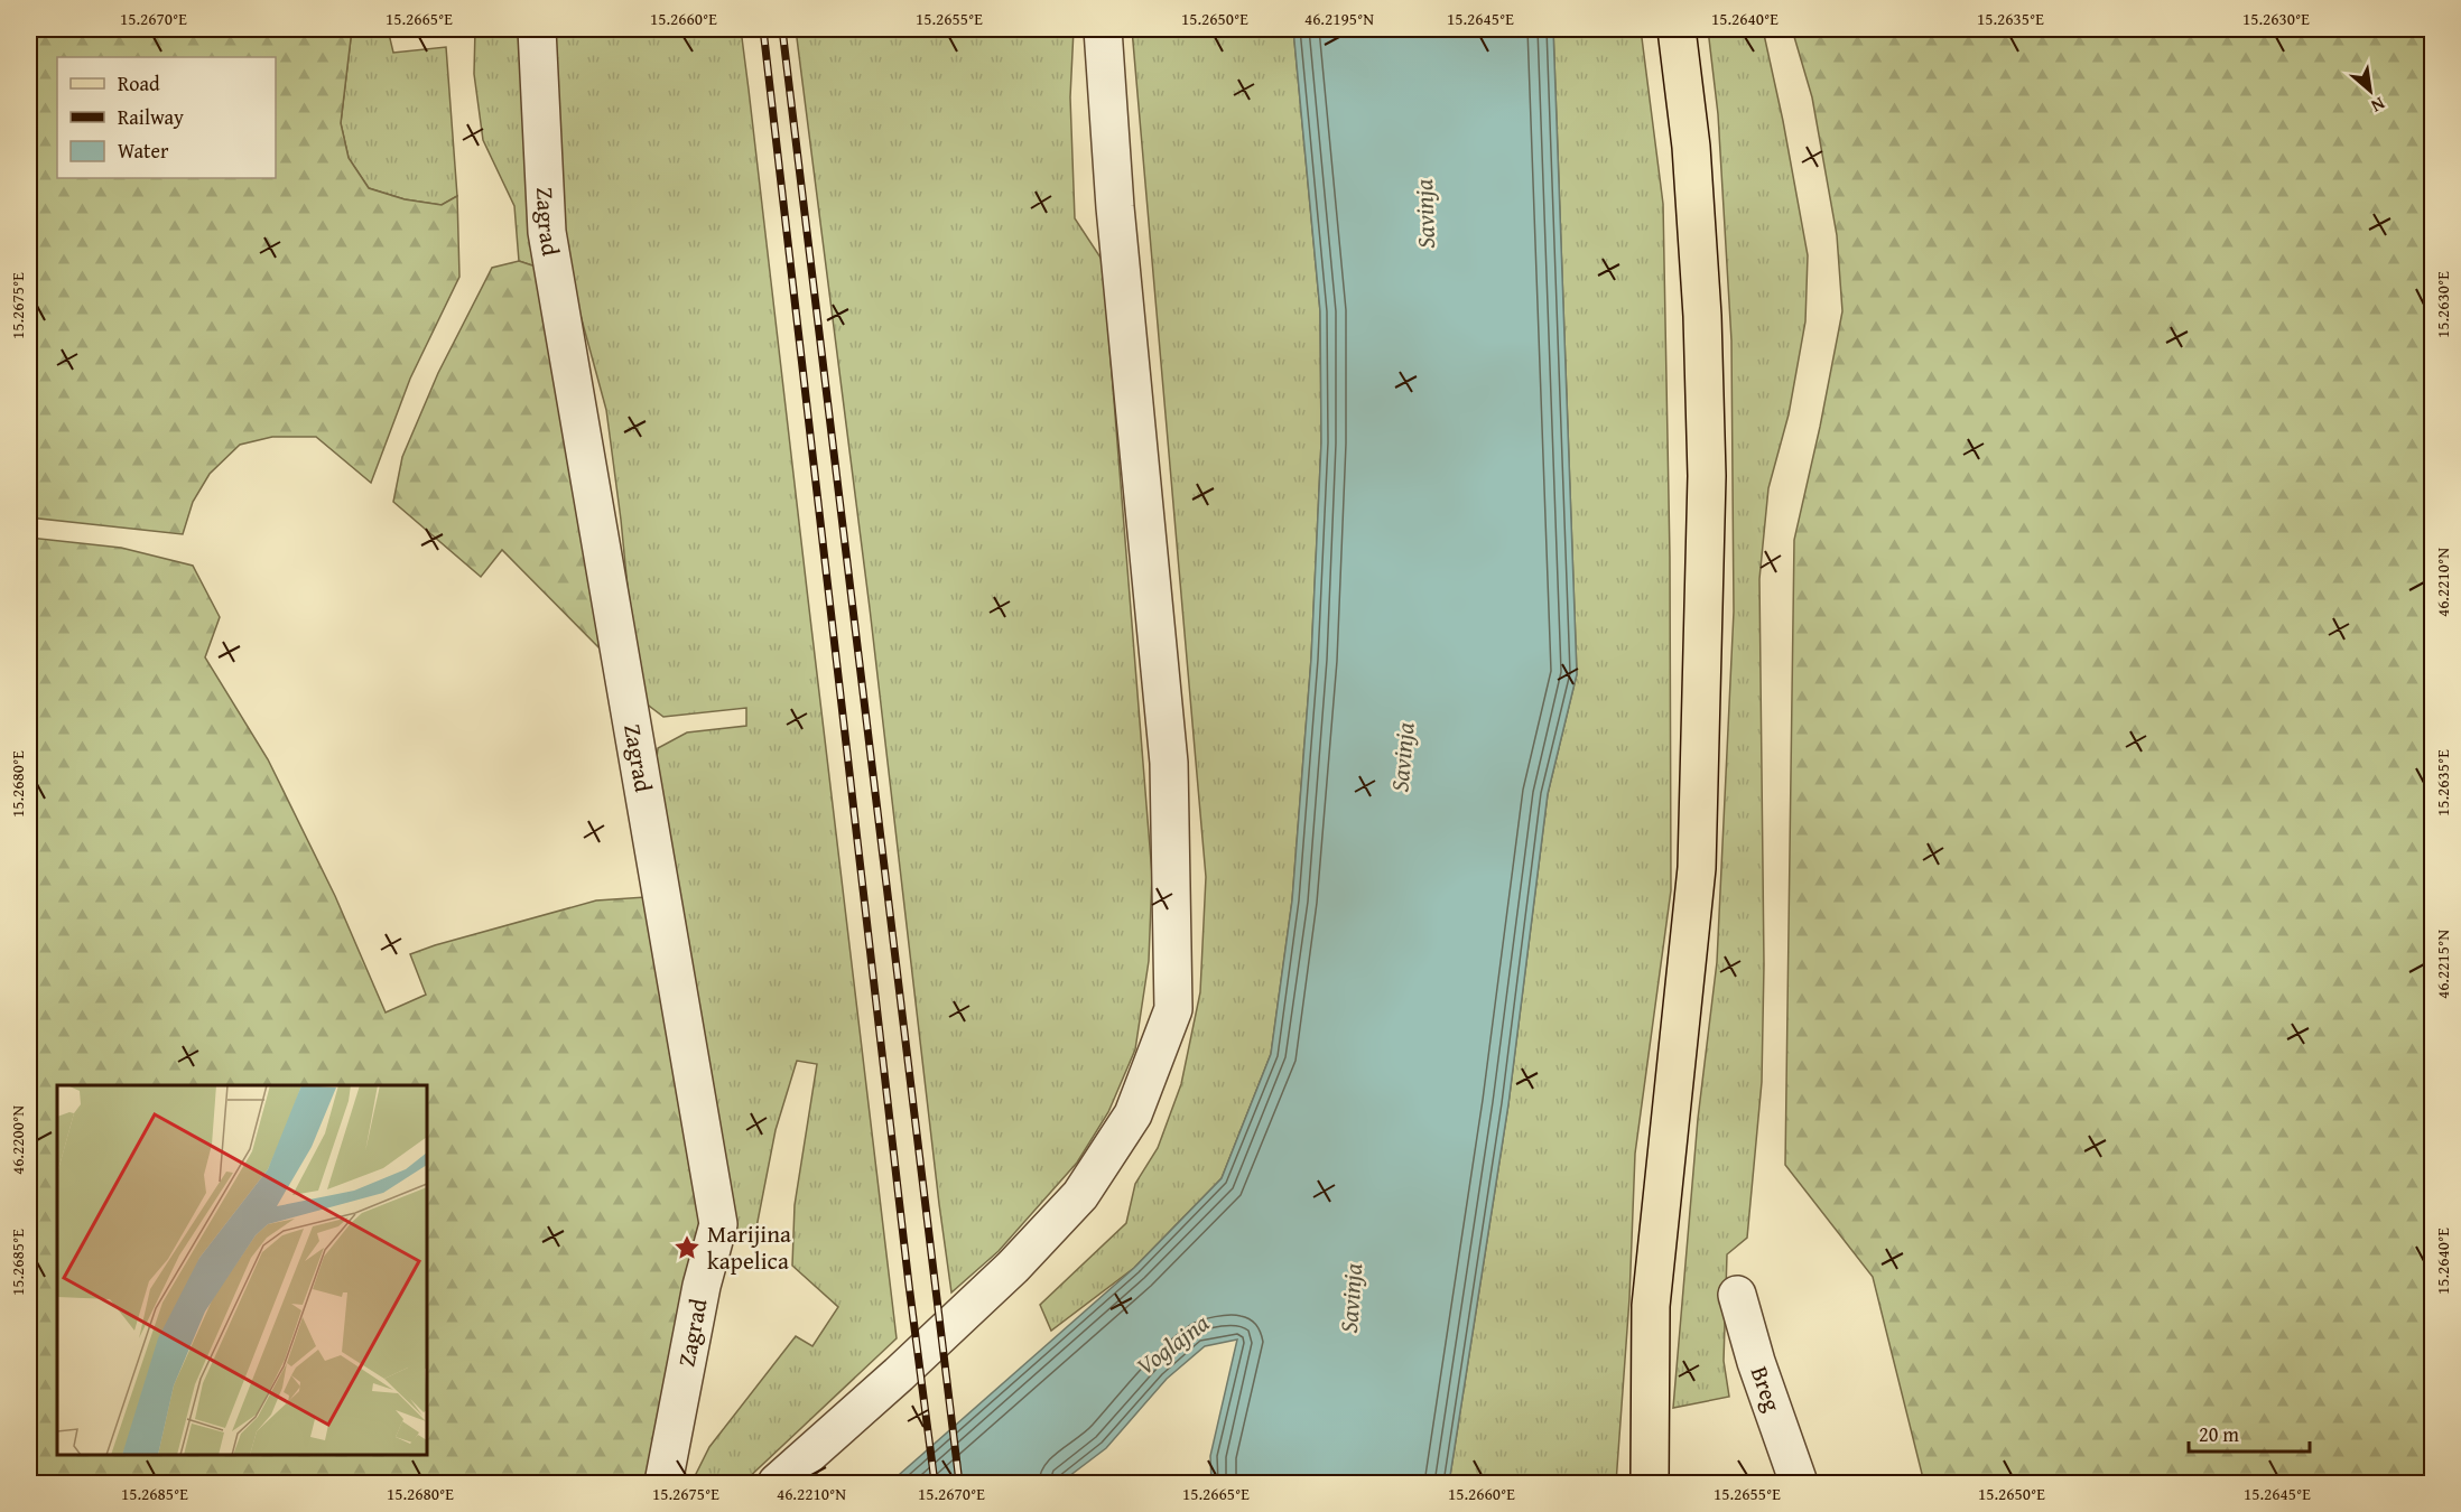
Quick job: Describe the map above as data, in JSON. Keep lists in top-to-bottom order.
{
  "streets": {
    "street": ["Zagrad", "Breg"]
  },
  "water": ["Savinja", "Voglajna"],
  "places": {
    "place": ["Marijina kapelica"]
  },
  "legend": ["Road", "Railway", "Water"],
  "scale_bar": "20 m",
  "north": "bottom right",
  "coordinates": [
    "15.2670°E",
    "15.2665°E",
    "15.2660°E",
    "15.2655°E",
    "15.2650°E",
    "46.2195°N",
    "15.2645°E",
    "15.2640°E",
    "15.2635°E",
    "15.2630°E",
    "15.2675°E",
    "46.2210°N",
    "15.2680°E",
    "46.2215°N",
    "46.2200°N",
    "15.2685°E"
  ]
}
